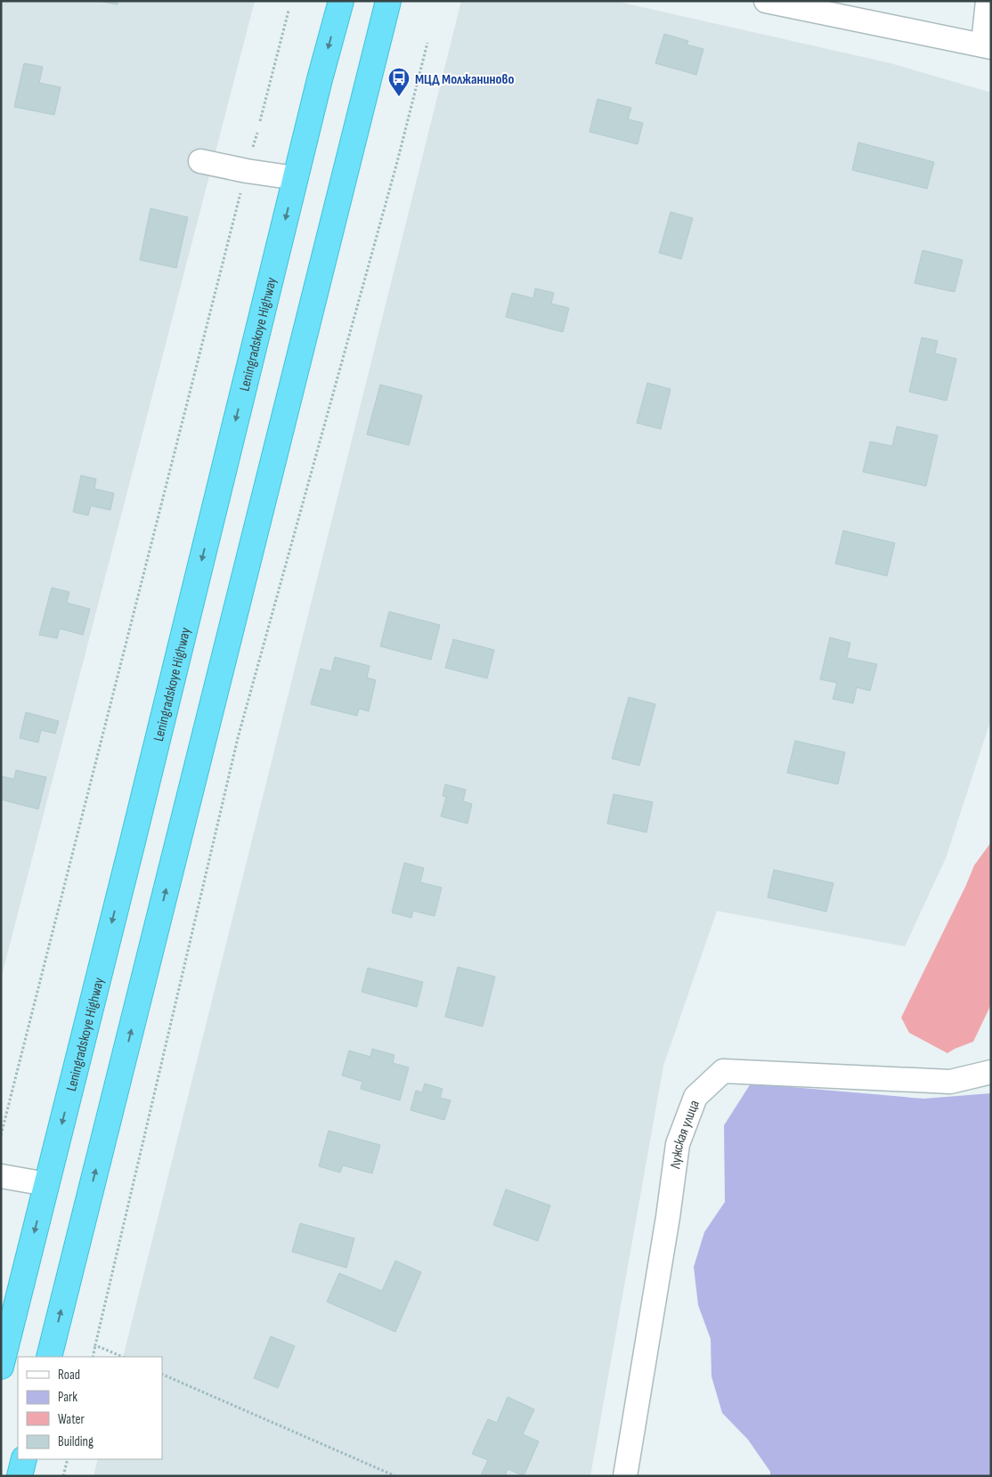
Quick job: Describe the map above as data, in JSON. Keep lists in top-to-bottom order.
{
  "streets": {
    "highway": ["Leningradskoye Highway"],
    "street": ["Лужская улица"]
  },
  "places": {
    "bus stop": ["МЦД Молжаниново"]
  },
  "legend": [
    "Road",
    "Park",
    "Water",
    "Building"
  ]
}
